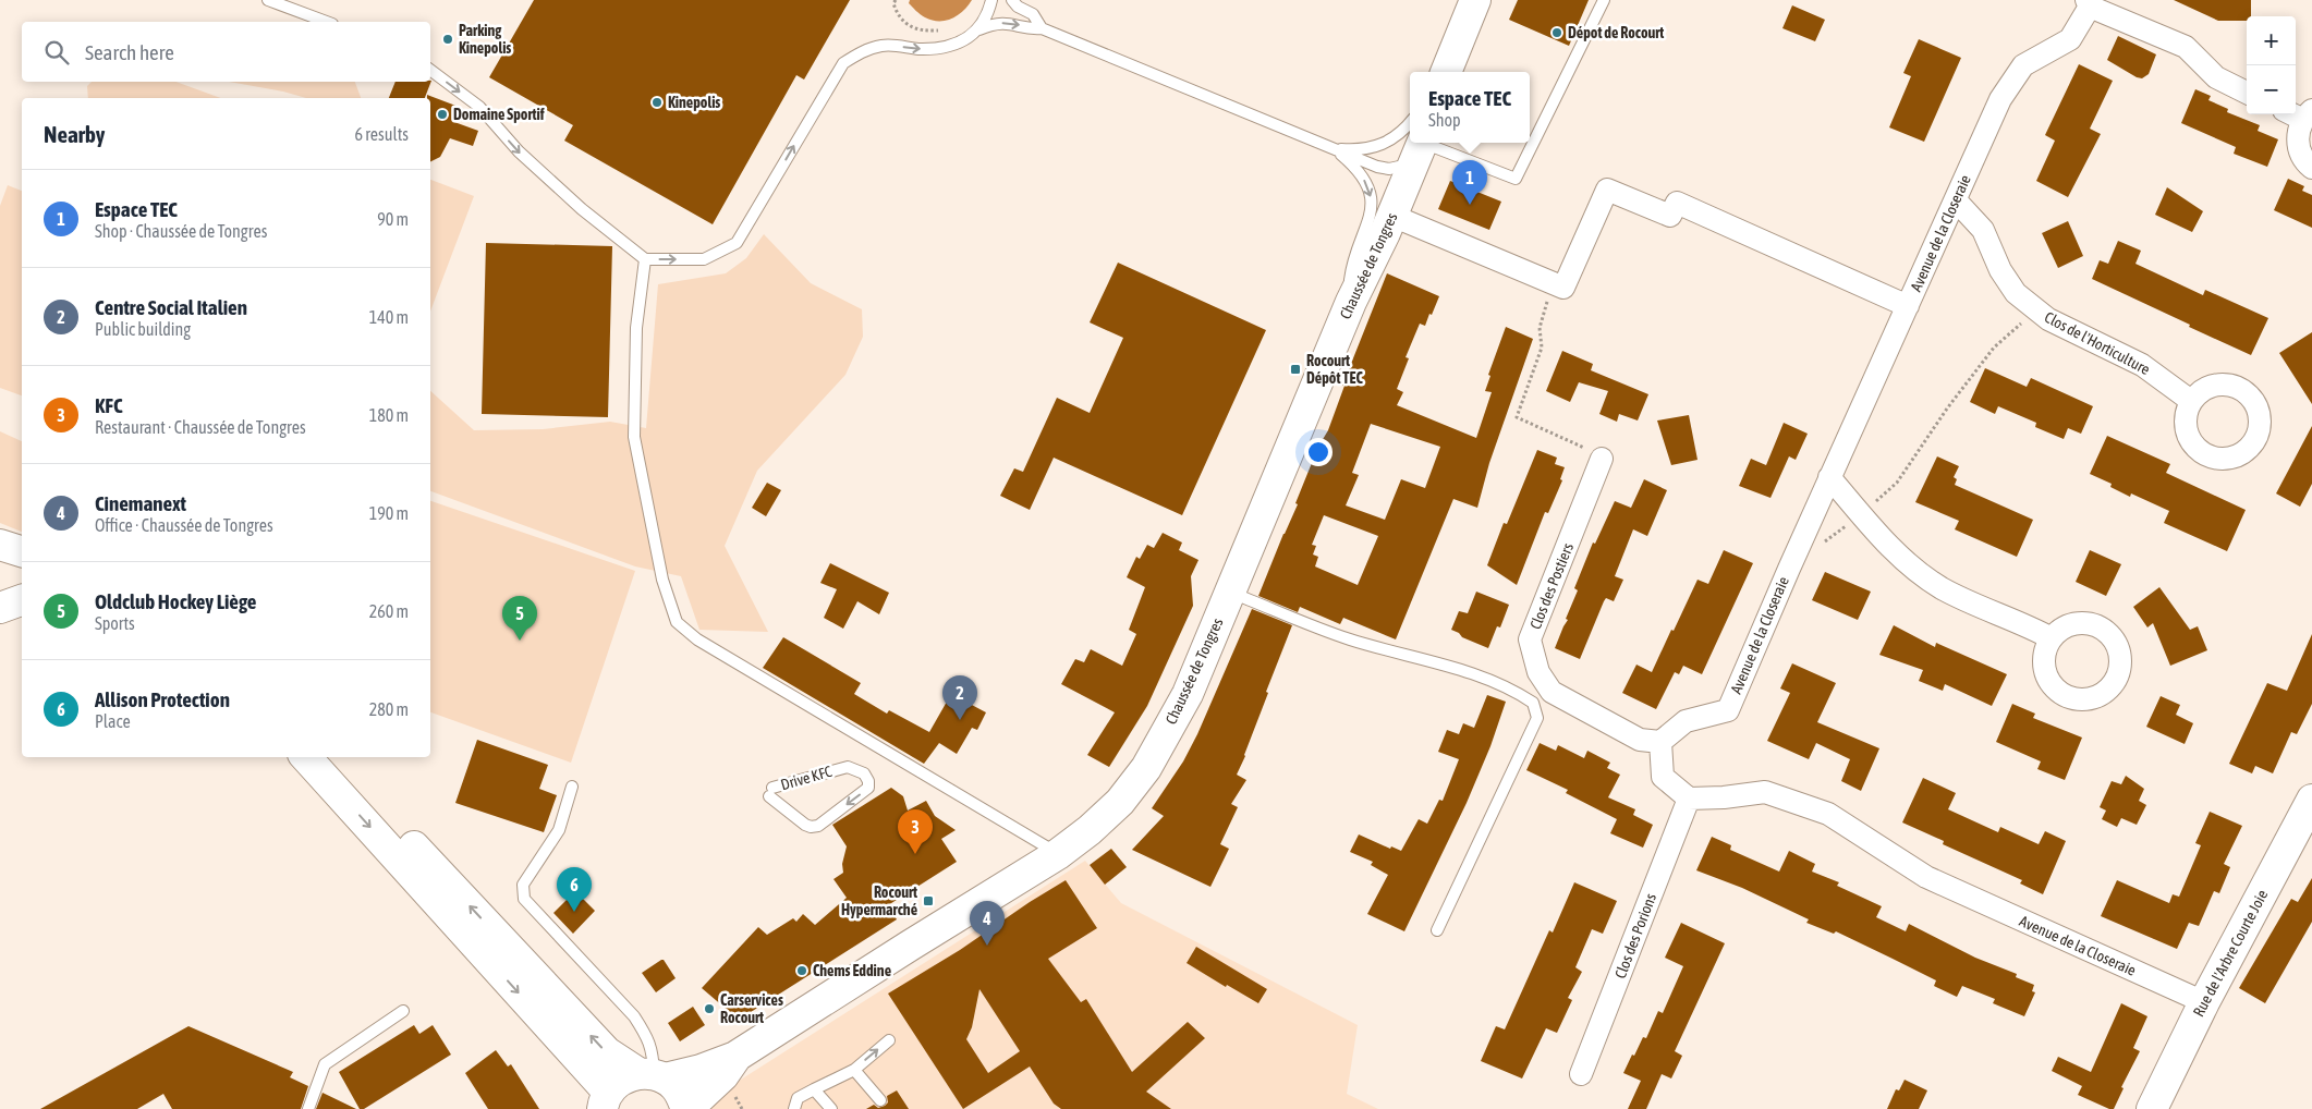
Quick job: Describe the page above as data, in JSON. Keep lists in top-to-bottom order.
{
  "streets": {
    "main road": ["Chaussée de Tongres", "Rue de l'Arbre Courte Joie"],
    "street": [
      "Avenue de la Closeraie",
      "Clos de l'Horticulture",
      "Clos des Postiers",
      "Clos des Porions"
    ],
    "lane": ["Drive KFC"]
  },
  "crossings": [
    ["Avenue de la Closeraie", "Clos de l'Horticulture"],
    ["Avenue de la Closeraie", "Clos des Postiers"],
    ["Avenue de la Closeraie", "Clos des Porions"],
    ["Avenue de la Closeraie", "Rue de l'Arbre Courte Joie"]
  ],
  "places": {
    "other": [
      "Dépot de Rocourt",
      "Parking Kinepolis",
      "Kinepolis",
      "Domaine Sportif",
      "Chems Eddine",
      "Carservices Rocourt"
    ],
    "transit": ["Rocourt Dépôt TEC", "Rocourt Hypermarché"]
  },
  "page": {
    "map_buttons": ["+", "−"],
    "search": "Search here",
    "popup": ["Espace TEC", "Shop"],
    "heading": ["Nearby", "6 results"],
    "pins": [
      "1",
      "5",
      "2",
      "3",
      "6",
      "4"
    ],
    "list": [
      {
        "mark": "1",
        "name": "Espace TEC",
        "note": "Shop · Chaussée de Tongres",
        "value": "90 m"
      },
      {
        "mark": "2",
        "name": "Centre Social Italien",
        "note": "Public building",
        "value": "140 m"
      },
      {
        "mark": "3",
        "name": "KFC",
        "note": "Restaurant · Chaussée de Tongres",
        "value": "180 m"
      },
      {
        "mark": "4",
        "name": "Cinemanext",
        "note": "Office · Chaussée de Tongres",
        "value": "190 m"
      },
      {
        "mark": "5",
        "name": "Oldclub Hockey Liège",
        "note": "Sports",
        "value": "260 m"
      },
      {
        "mark": "6",
        "name": "Allison Protection",
        "note": "Place",
        "value": "280 m"
      }
    ]
  }
}
